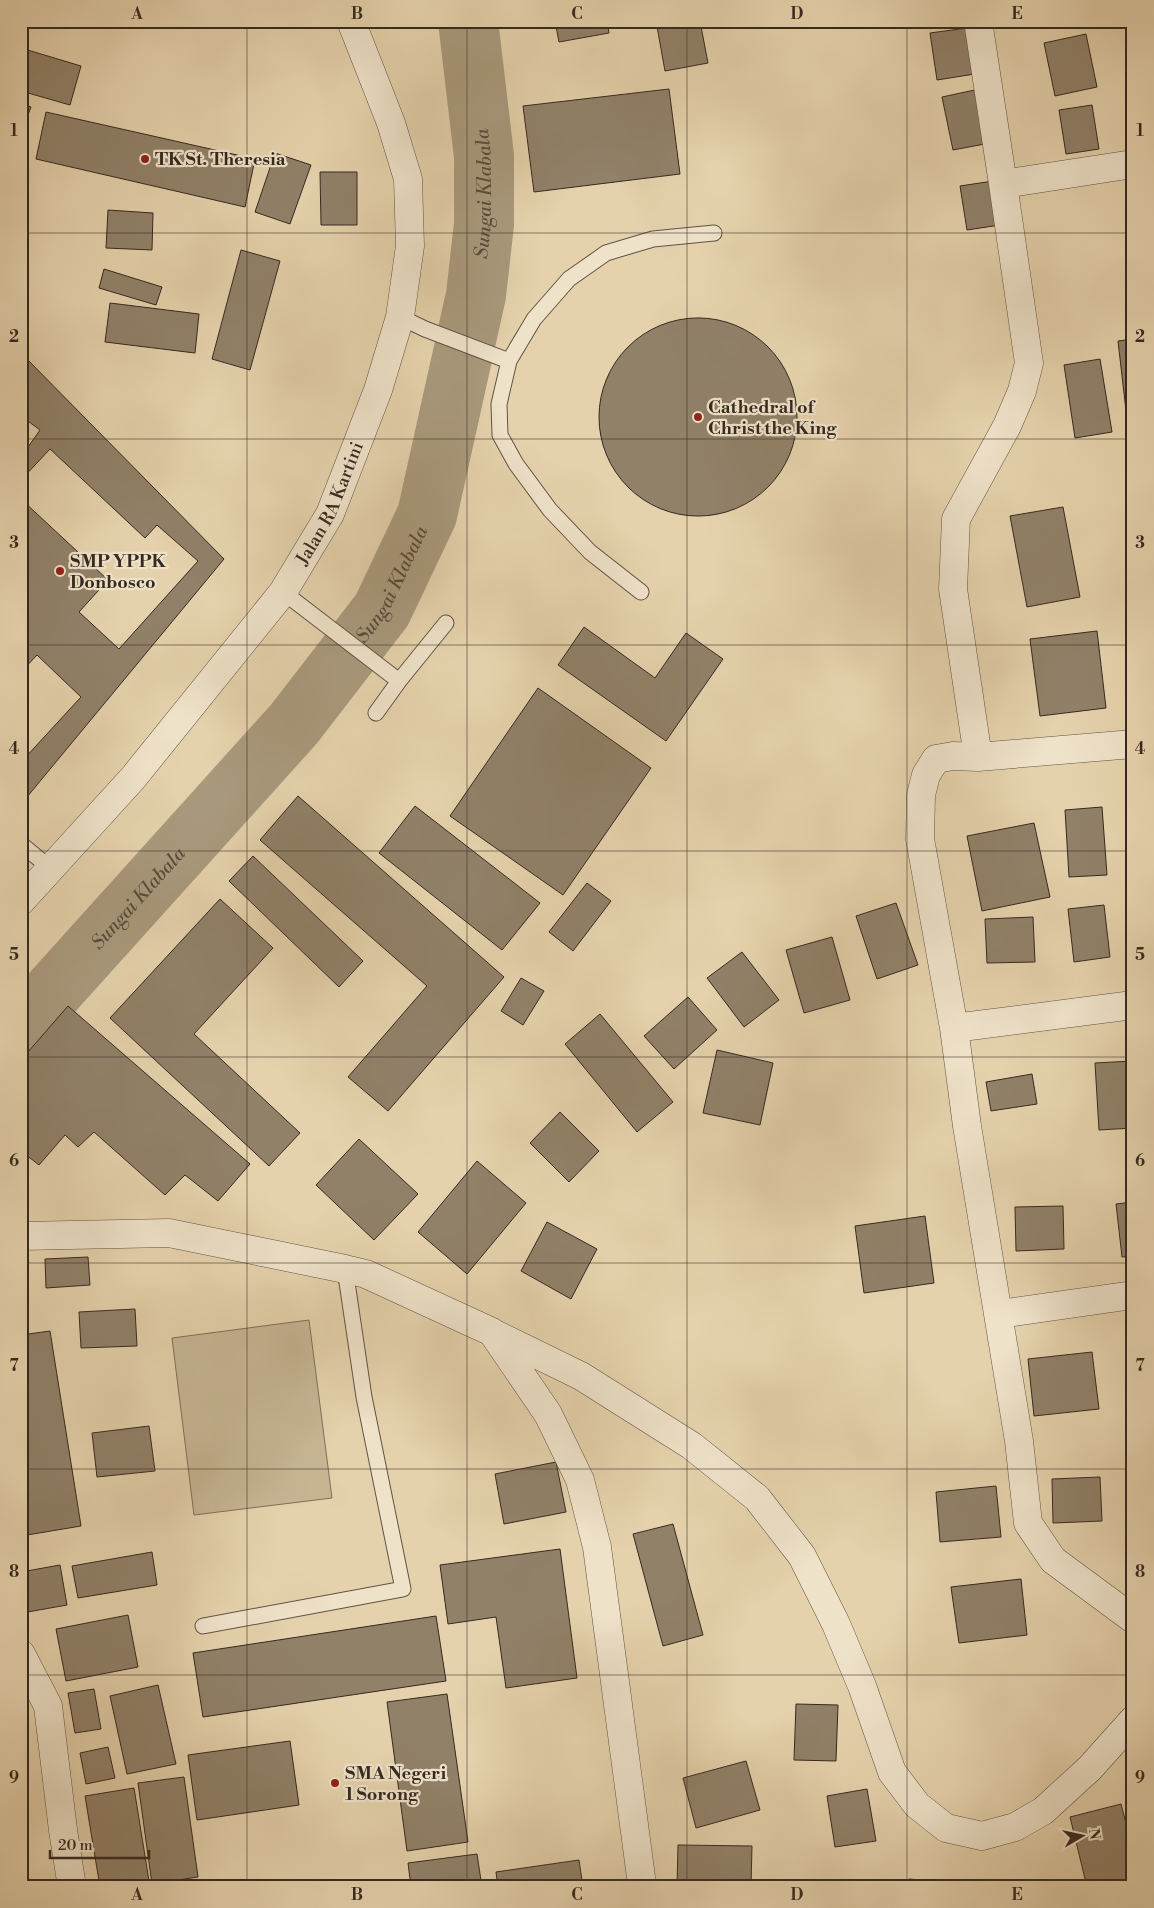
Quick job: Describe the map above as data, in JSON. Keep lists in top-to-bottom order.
{
  "streets": {
    "street": ["Jalan RA Kartini"]
  },
  "water": ["Sungai Klabala"],
  "places": [
    "TK St. Theresia",
    "Cathedral of Christ the King",
    "SMP YPPK Donbosco",
    "SMA Negeri 1 Sorong"
  ],
  "scale_bar": "20 m",
  "north": "right",
  "grid": {
    "columns": [
      "A",
      "B",
      "C",
      "D",
      "E"
    ],
    "rows": [
      "1",
      "2",
      "3",
      "4",
      "5",
      "6",
      "7",
      "8",
      "9"
    ]
  }
}
